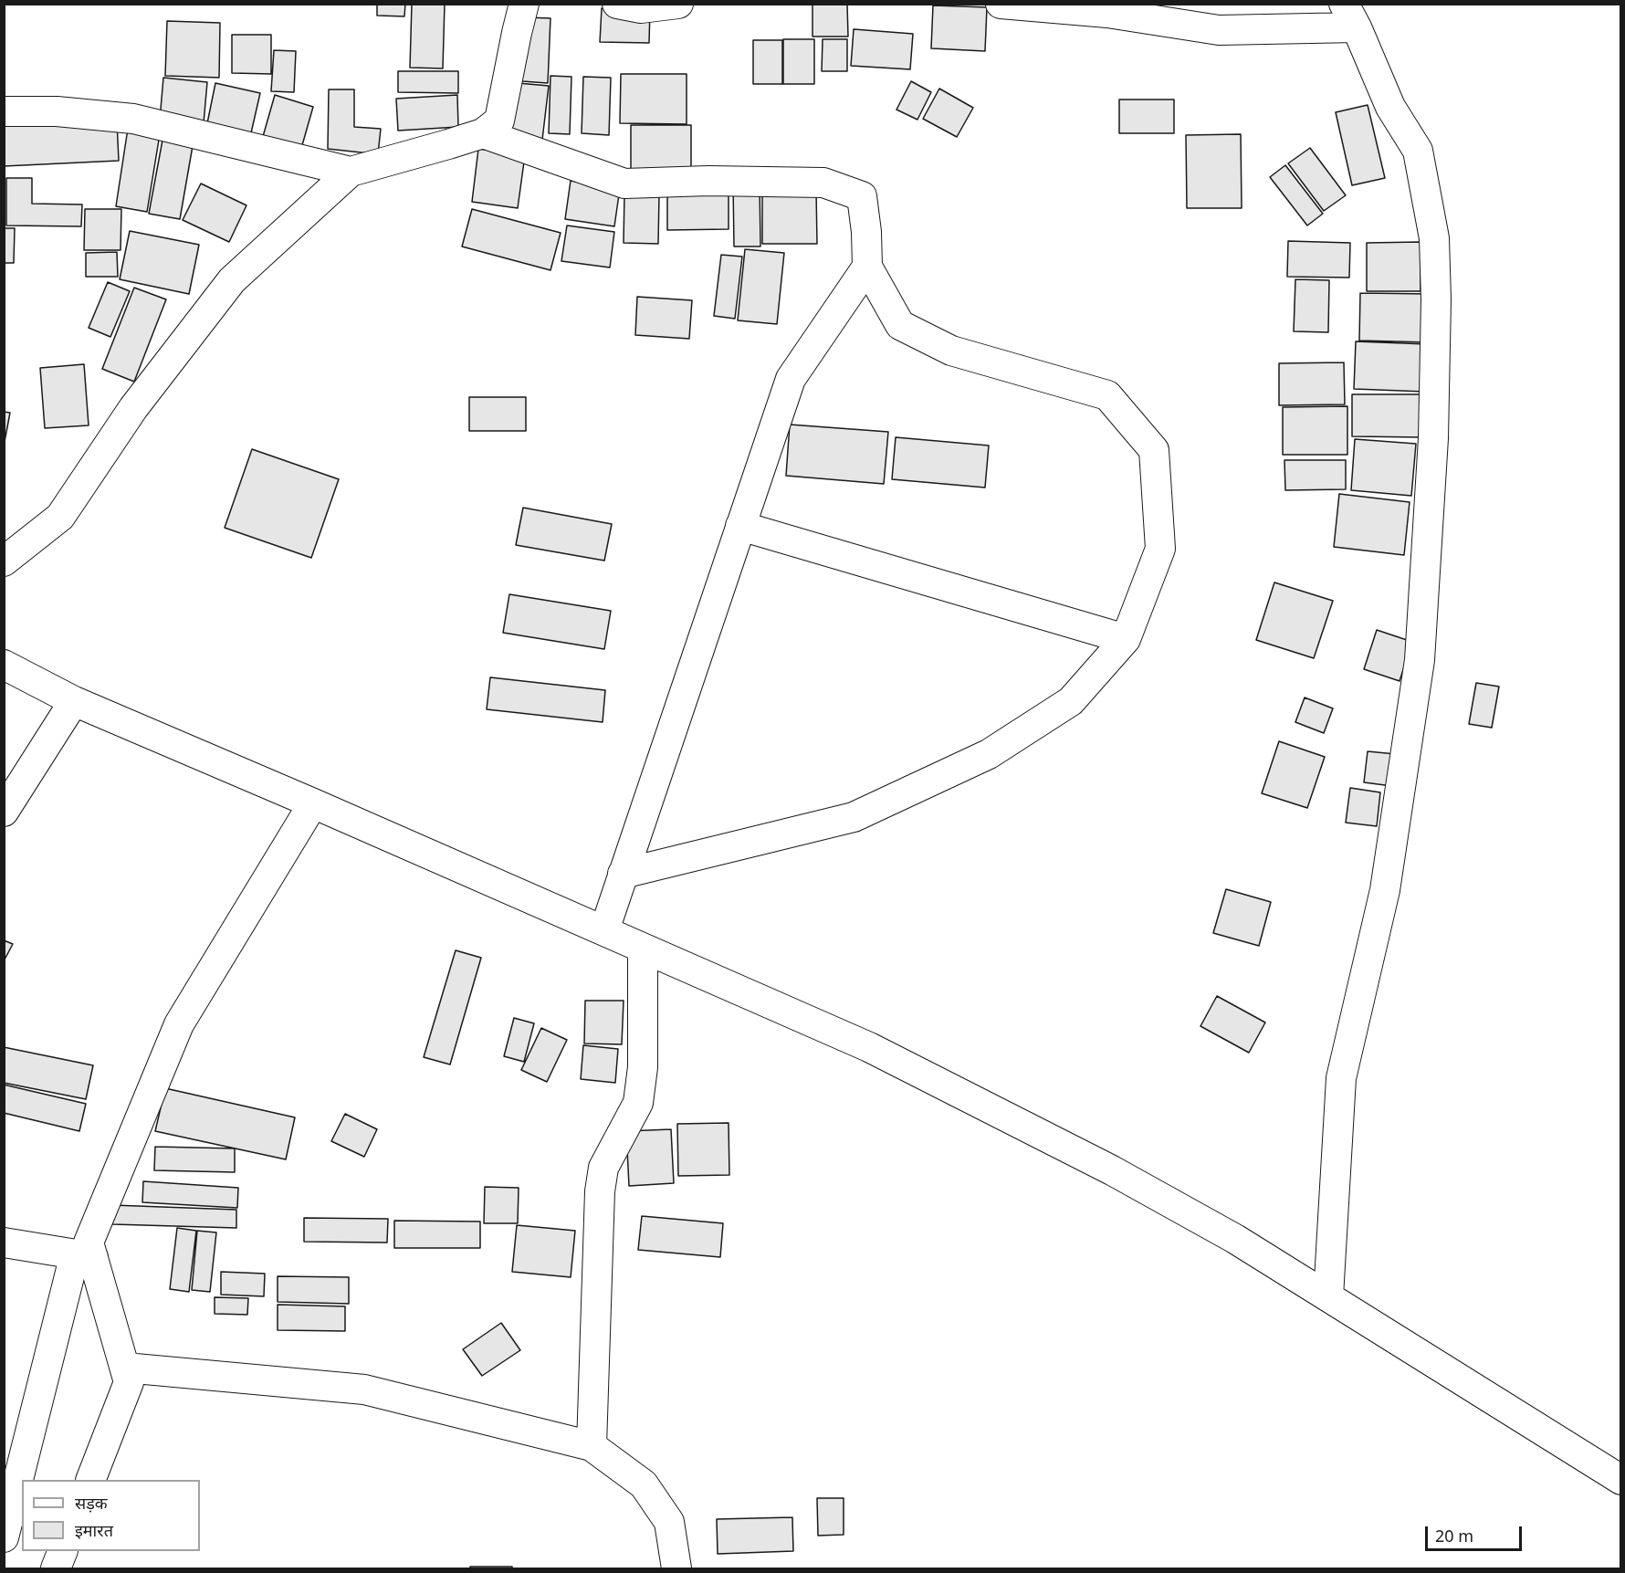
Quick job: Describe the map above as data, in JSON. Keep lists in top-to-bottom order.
{
  "legend": ["सड़क", "इमारत"],
  "scale_bar": "20 m"
}
